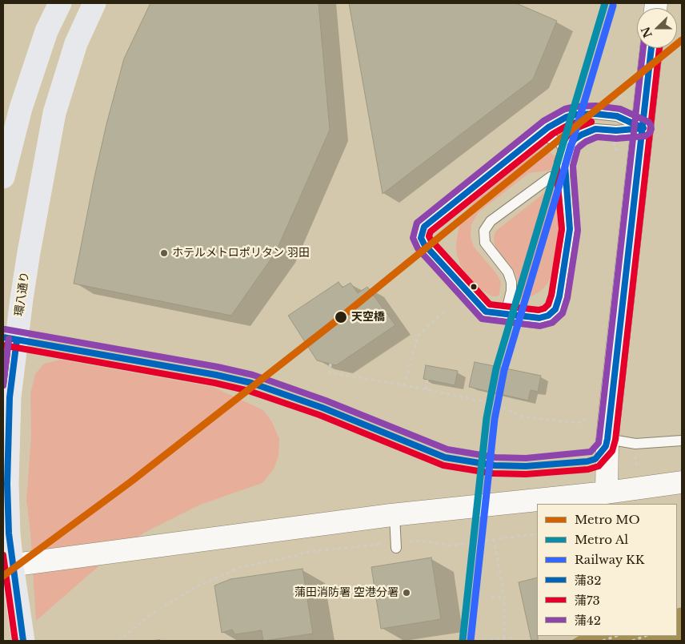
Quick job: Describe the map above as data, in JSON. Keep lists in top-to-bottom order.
{
  "streets": {
    "main road": ["環八通り"]
  },
  "places": ["ホテルメトロポリタン 羽田", "天空橋", "蒲田消防署 空港分署"],
  "lines": [
    "metro line Al",
    "rail line KK",
    "metro line MO",
    "transit line 蒲32",
    "transit line 蒲73",
    "transit line 蒲42"
  ],
  "legend": [
    "Metro MO",
    "Metro Al",
    "Railway KK",
    "蒲32",
    "蒲73",
    "蒲42"
  ],
  "north": "left"
}
